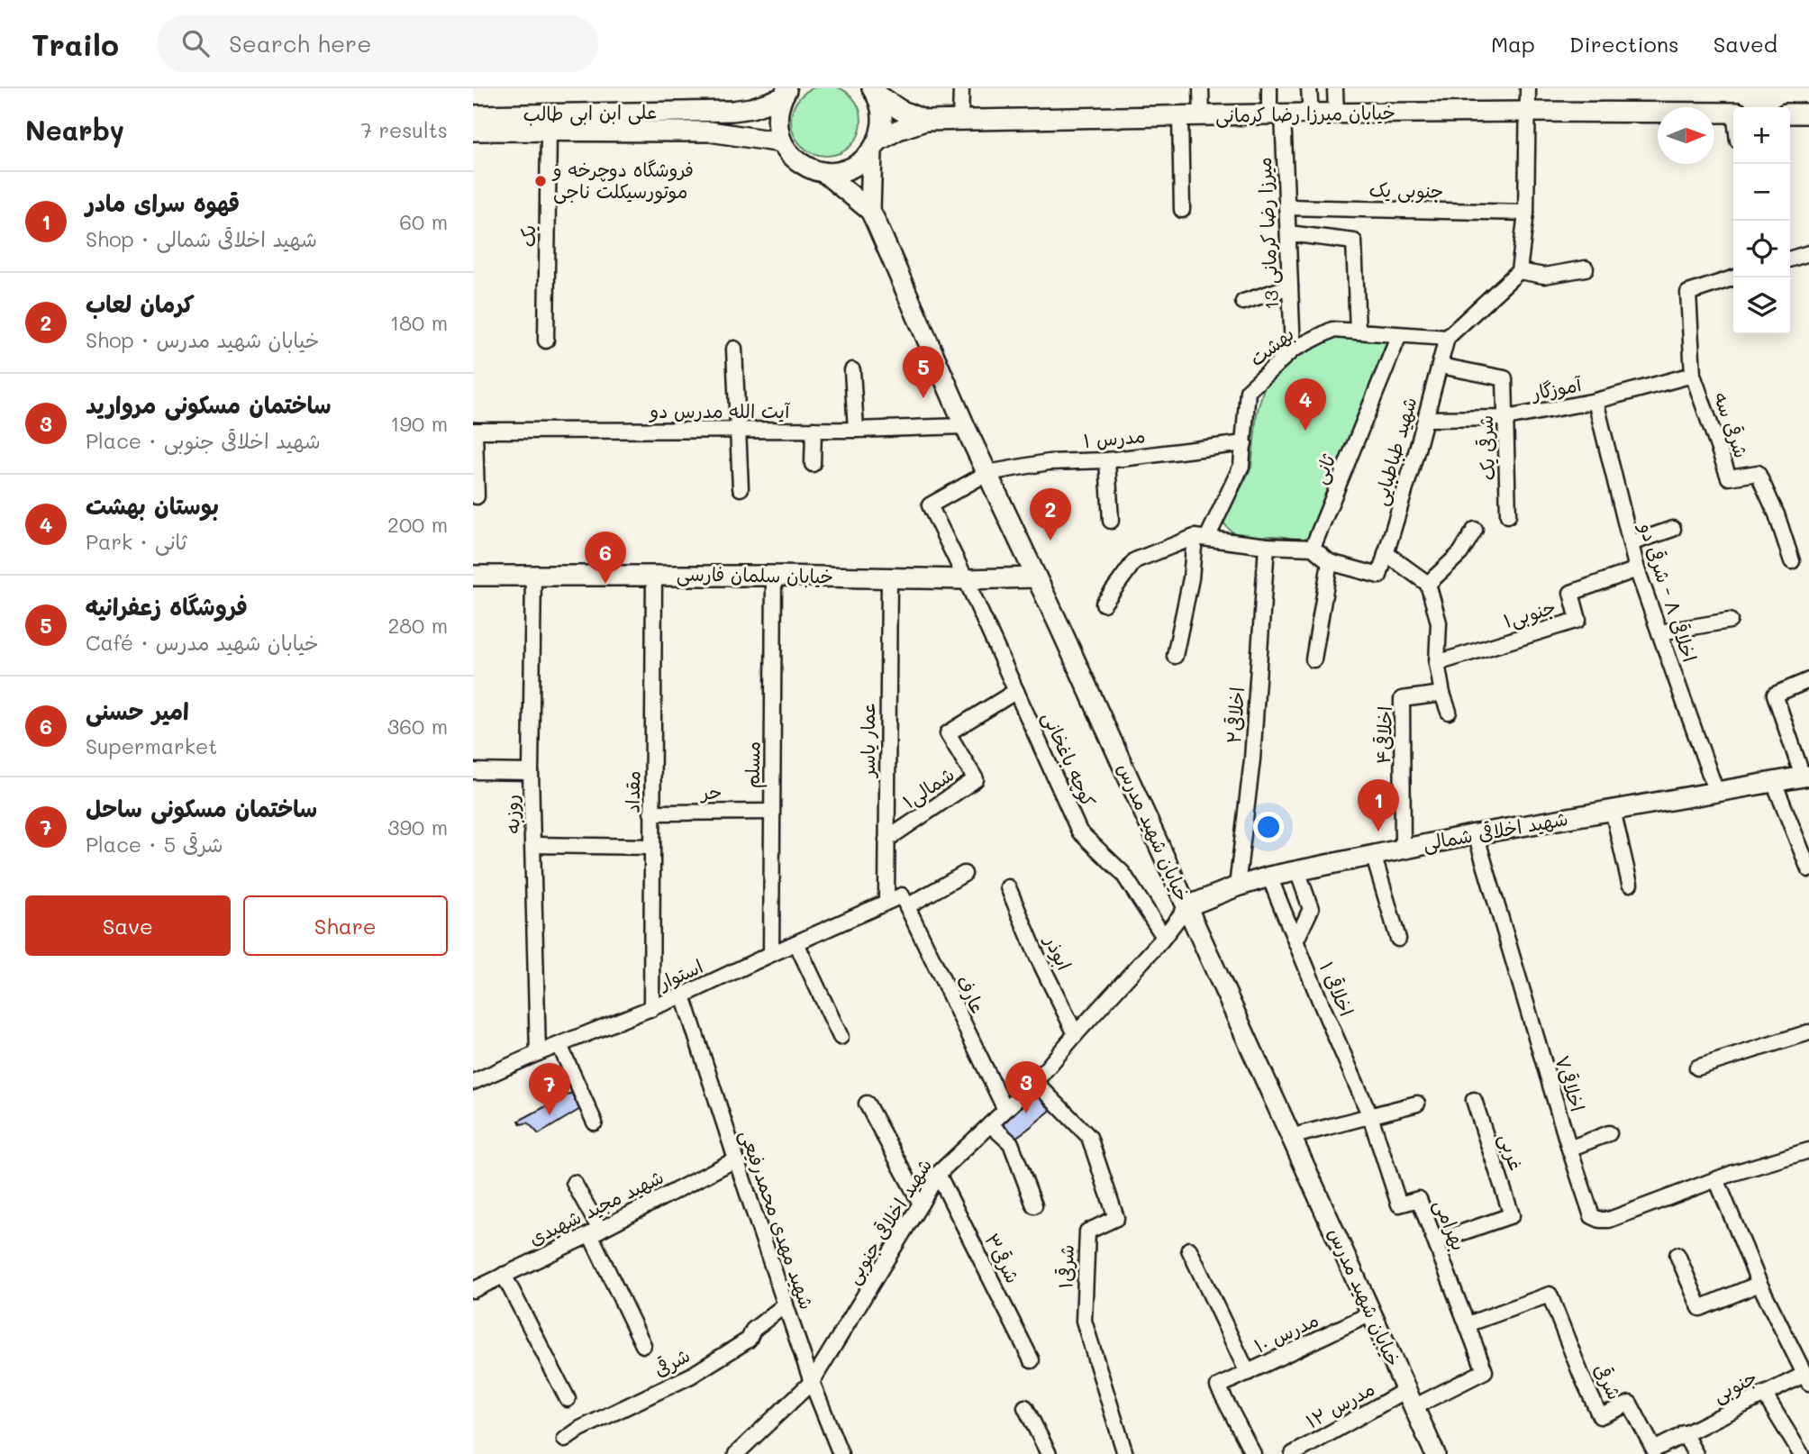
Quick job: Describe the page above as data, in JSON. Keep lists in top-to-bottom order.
{
  "streets": {
    "main road": [
      "علی ابن ابی طالب",
      "خیابان میرزا رضا کرمانی",
      "خیابان سلمان فارسی",
      "شهید اخلاقی شمالی",
      "خیابان شهید مدرس"
    ],
    "street": [
      "جنوبی یک",
      "میرزا رضا کرمانی 13",
      "یک",
      "بهشت",
      "آموزگار",
      "آیت الله مدرس دو",
      "شرقی سه",
      "مدرس ۱",
      "شرقی یک",
      "شهید طباطبایی",
      "ثانی",
      "اخلاقی ۸ - شرقی دو",
      "جنوبی۱",
      "اخلاقی۲",
      "اخلاقی۴",
      "عمار یاسر",
      "کوچه باغخانی",
      "مسلم",
      "شمالی۱",
      "مقداد",
      "حر",
      "روزبه",
      "ابوذر",
      "استوار",
      "اخلاقی ۱",
      "عارف",
      "اخلاقی۷",
      "غربی",
      "شهید مجید شهیدی",
      "شهید مهدی محمدرفیعی",
      "شهید اخلاقی جنوبی",
      "بهرامی",
      "شرقی۳",
      "شرقی۱",
      "مدرس ۱۰",
      "شرقی",
      "جنوبی",
      "مدرس ۱۲"
    ]
  },
  "crossings": [
    ["علی ابن ابی طالب", "یک"],
    ["علی ابن ابی طالب", "خیابان شهید مدرس"],
    ["خیابان میرزا رضا کرمانی", "میرزا رضا کرمانی 13"],
    ["خیابان میرزا رضا کرمانی", "خیابان شهید مدرس"],
    ["جنوبی یک", "میرزا رضا کرمانی 13"],
    ["میرزا رضا کرمانی 13", "بهشت"],
    ["بهشت", "مدرس ۱"],
    ["بهشت", "شهید طباطبایی"],
    ["بهشت", "ثانی"],
    ["آموزگار", "شرقی سه"],
    ["آموزگار", "شرقی یک"],
    ["آموزگار", "شهید طباطبایی"],
    ["آموزگار", "اخلاقی ۸ - شرقی دو"],
    ["آیت الله مدرس دو", "خیابان شهید مدرس"],
    ["مدرس ۱", "خیابان سلمان فارسی"],
    ["مدرس ۱", "کوچه باغخانی"],
    ["مدرس ۱", "خیابان شهید مدرس"],
    ["شرقی یک", "شهید طباطبایی"],
    ["خیابان سلمان فارسی", "عمار یاسر"],
    ["خیابان سلمان فارسی", "کوچه باغخانی"],
    ["خیابان سلمان فارسی", "مسلم"],
    ["خیابان سلمان فارسی", "مقداد"],
    ["خیابان سلمان فارسی", "روزبه"],
    ["خیابان سلمان فارسی", "خیابان شهید مدرس"],
    ["اخلاقی ۸ - شرقی دو", "جنوبی۱"],
    ["اخلاقی ۸ - شرقی دو", "شهید اخلاقی شمالی"],
    ["اخلاقی۲", "شهید اخلاقی شمالی"],
    ["اخلاقی۴", "شهید اخلاقی شمالی"],
    ["عمار یاسر", "شمالی۱"],
    ["عمار یاسر", "استوار"],
    ["کوچه باغخانی", "شمالی۱"],
    ["کوچه باغخانی", "شهید اخلاقی جنوبی"],
    ["مسلم", "حر"],
    ["مسلم", "استوار"],
    ["مقداد", "حر"],
    ["مقداد", "استوار"],
    ["روزبه", "استوار"],
    ["شهید اخلاقی شمالی", "خیابان شهید مدرس"],
    ["شهید اخلاقی شمالی", "اخلاقی ۱"],
    ["شهید اخلاقی شمالی", "اخلاقی۷"],
    ["شهید اخلاقی شمالی", "شهید اخلاقی جنوبی"],
    ["خیابان شهید مدرس", "شهید اخلاقی جنوبی"],
    ["خیابان شهید مدرس", "مدرس ۱۰"],
    ["خیابان شهید مدرس", "مدرس ۱۲"],
    ["ابوذر", "شهید اخلاقی جنوبی"],
    ["استوار", "عارف"],
    ["استوار", "شهید مهدی محمدرفیعی"],
    ["اخلاقی ۱", "بهرامی"],
    ["عارف", "شهید اخلاقی جنوبی"],
    ["غربی", "بهرامی"],
    ["شهید مجید شهیدی", "شهید مهدی محمدرفیعی"],
    ["شهید مهدی محمدرفیعی", "شهید اخلاقی جنوبی"],
    ["شهید مهدی محمدرفیعی", "شرقی"],
    ["شهید اخلاقی جنوبی", "شرقی۳"],
    ["شهید اخلاقی جنوبی", "شرقی۱"],
    ["بهرامی", "شرقی"],
    ["بهرامی", "مدرس ۱۲"],
    ["شرقی", "جنوبی"]
  ],
  "places": ["فروشگاه دوچرخه و موتورسیکلت ناجی"],
  "north": "right",
  "page": {
    "header": "Trailo",
    "search": "Search here",
    "nav": ["Map", "Directions", "Saved"],
    "heading": ["Nearby", "7 results"],
    "map_buttons": ["+", "−"],
    "list": [
      {
        "mark": "1",
        "name": "قهوه سرای مادر",
        "note": "Shop · شهید اخلاقی شمالی",
        "value": "60 m"
      },
      {
        "mark": "2",
        "name": "کرمان لعاب",
        "note": "Shop · خیابان شهید مدرس",
        "value": "180 m"
      },
      {
        "mark": "3",
        "name": "ساختمان مسکونی مروارید",
        "note": "Place · شهید اخلاقی جنوبی",
        "value": "190 m"
      },
      {
        "mark": "4",
        "name": "بوستان بهشت",
        "note": "Park · ثانی",
        "value": "200 m"
      },
      {
        "mark": "5",
        "name": "فروشگاه زعفرانیه",
        "note": "Café · خیابان شهید مدرس",
        "value": "280 m"
      },
      {
        "mark": "6",
        "name": "امیر حسنی",
        "note": "Supermarket",
        "value": "360 m"
      },
      {
        "mark": "7",
        "name": "ساختمان مسکونی ساحل",
        "note": "Place · شرقی 5",
        "value": "390 m"
      }
    ],
    "pins": [
      "5",
      "4",
      "2",
      "6",
      "1",
      "3",
      "7"
    ],
    "buttons": ["Save", "Share"]
  }
}
